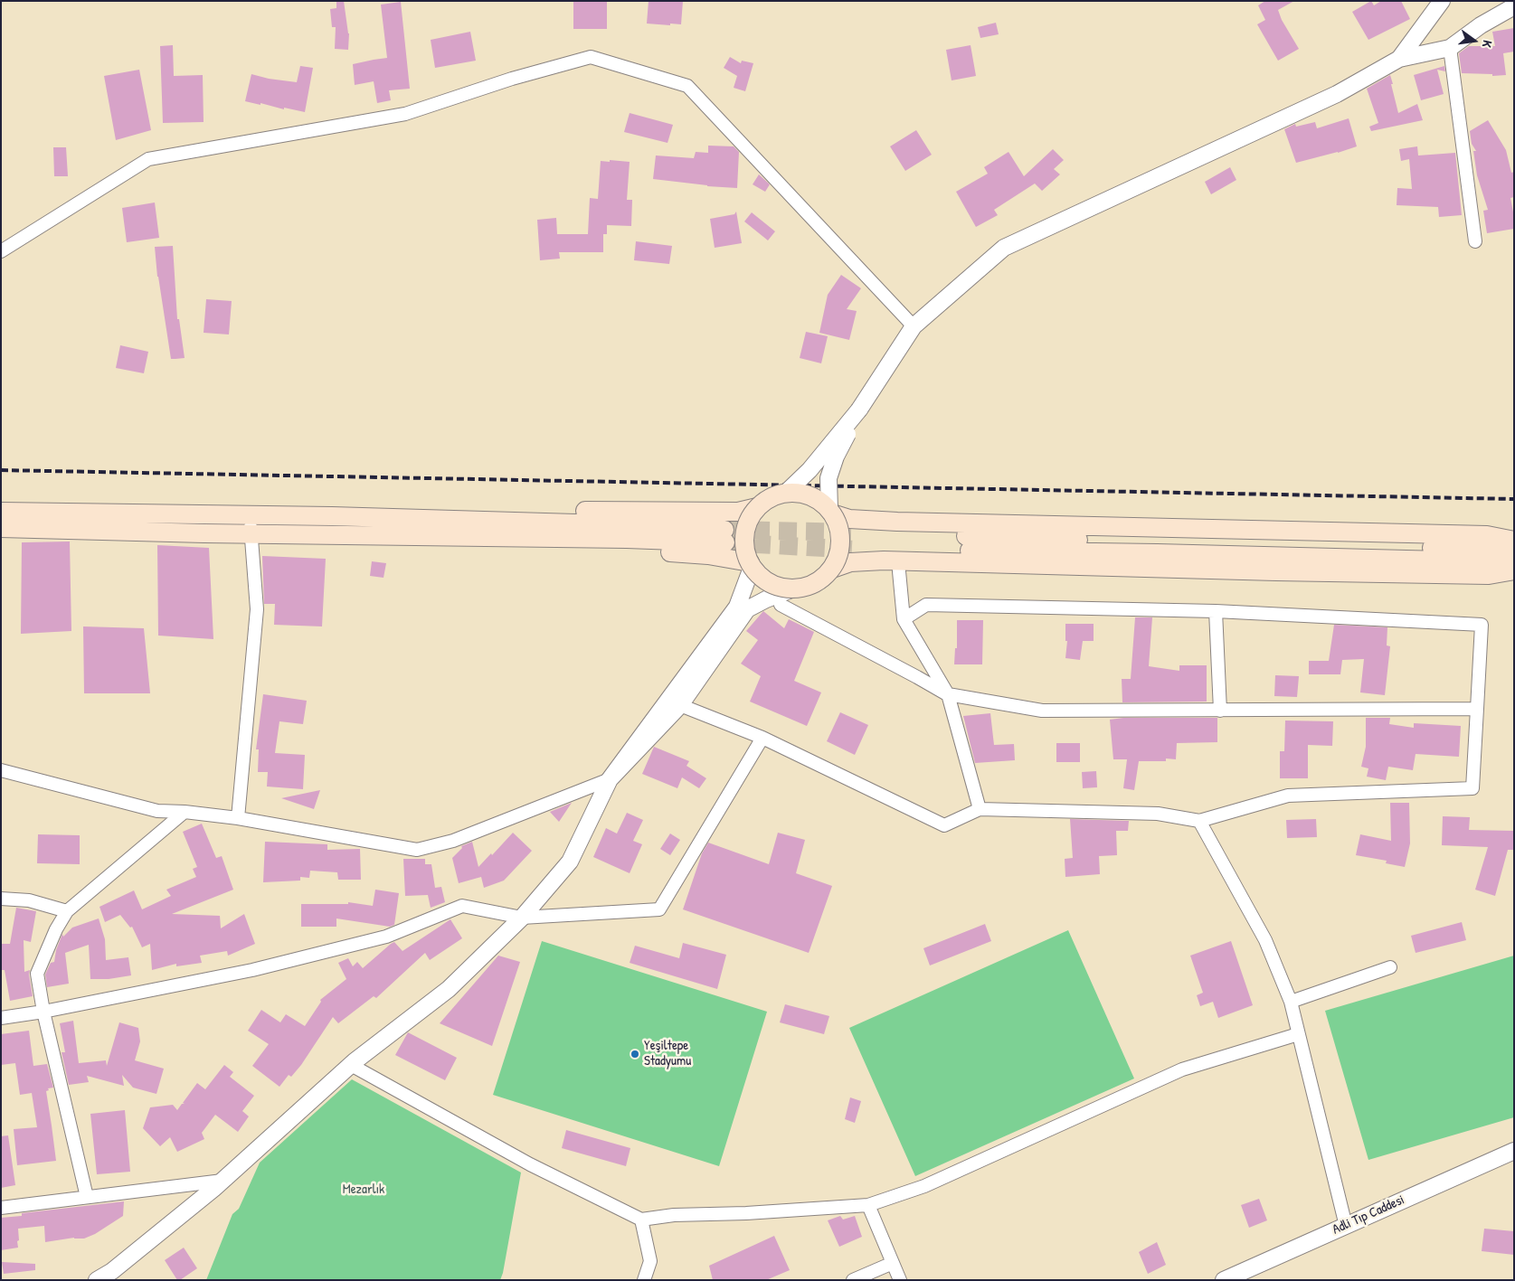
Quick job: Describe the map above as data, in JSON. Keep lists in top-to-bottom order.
{
  "streets": {
    "street": ["Adli Tıp Caddesi"]
  },
  "parks": ["Mezarlık"],
  "places": ["Yeşiltepe Stadyumu"],
  "north": "right"
}
